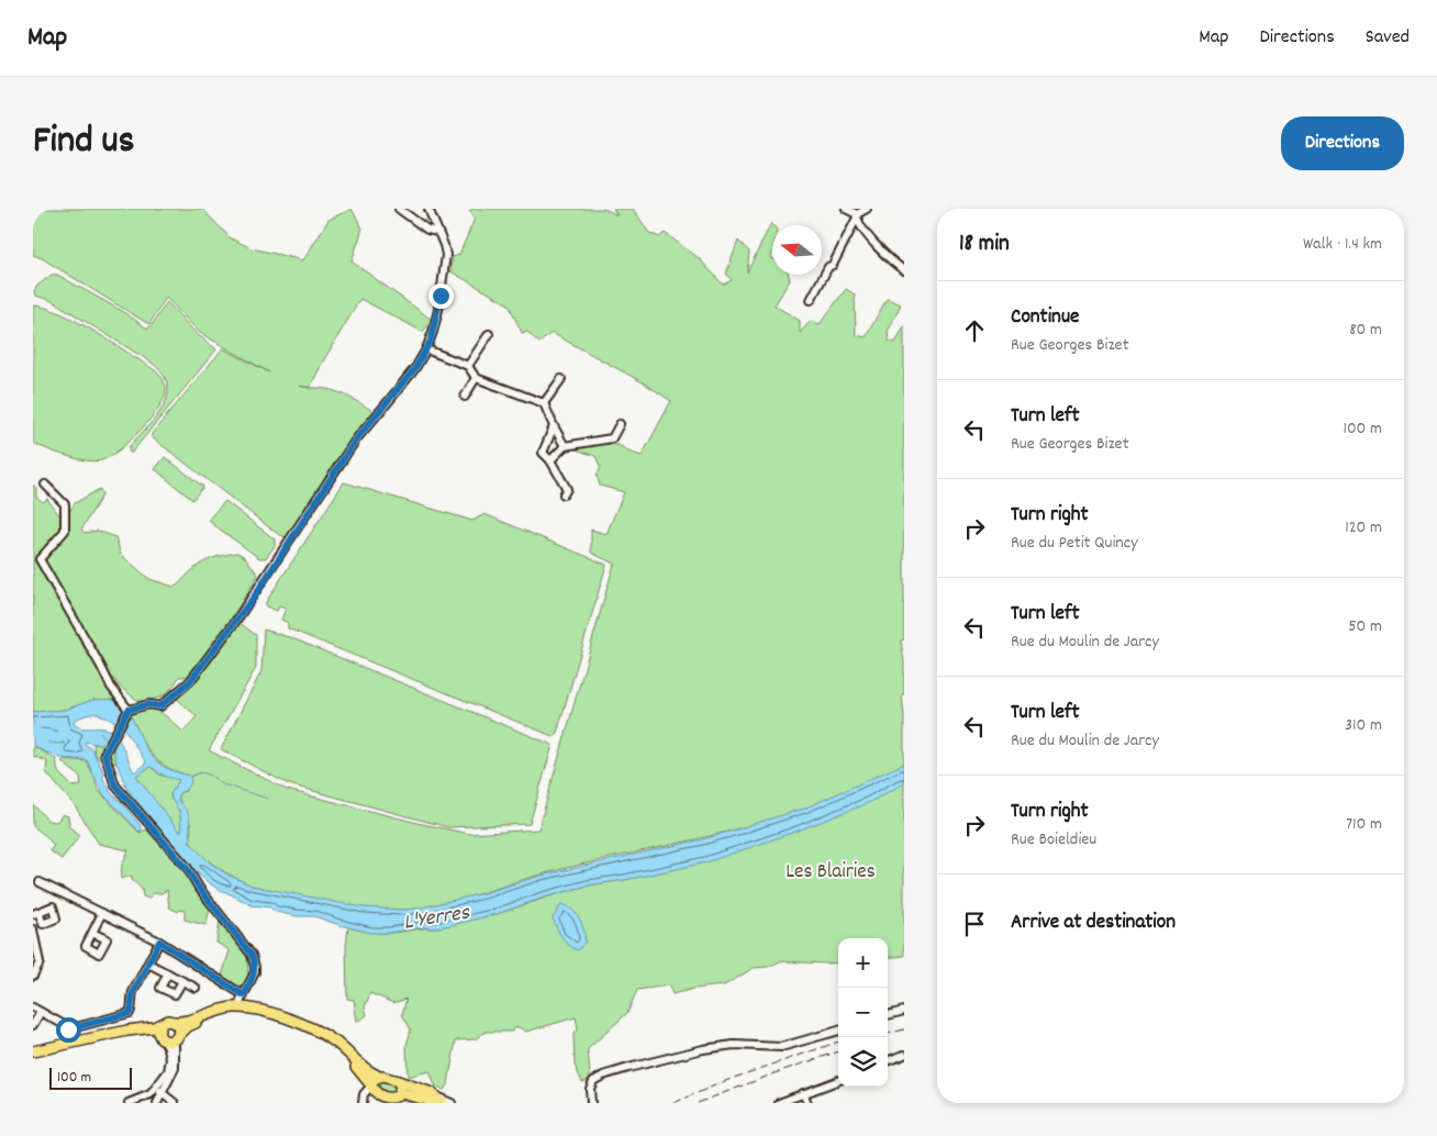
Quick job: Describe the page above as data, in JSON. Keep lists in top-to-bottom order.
{
  "water": ["L'Yerres"],
  "parks": ["Les Blairies"],
  "scale_bar": "100 m",
  "north": "left",
  "page": {
    "header": "Map",
    "nav": ["Map", "Directions", "Saved"],
    "title": "Find us",
    "buttons": "Directions",
    "heading": ["18 min", "Walk · 1.4 km"],
    "list": [
      ["Continue", "Rue Georges Bizet", "80 m"],
      ["Turn left", "Rue Georges Bizet", "100 m"],
      ["Turn right", "Rue du Petit Quincy", "120 m"],
      ["Turn left", "Rue du Moulin de Jarcy", "50 m"],
      ["Turn left", "Rue du Moulin de Jarcy", "310 m"],
      ["Turn right", "Rue Boieldieu", "710 m"],
      "Arrive at destination"
    ],
    "map_buttons": ["+", "−"],
    "scale": "100 m"
  }
}
